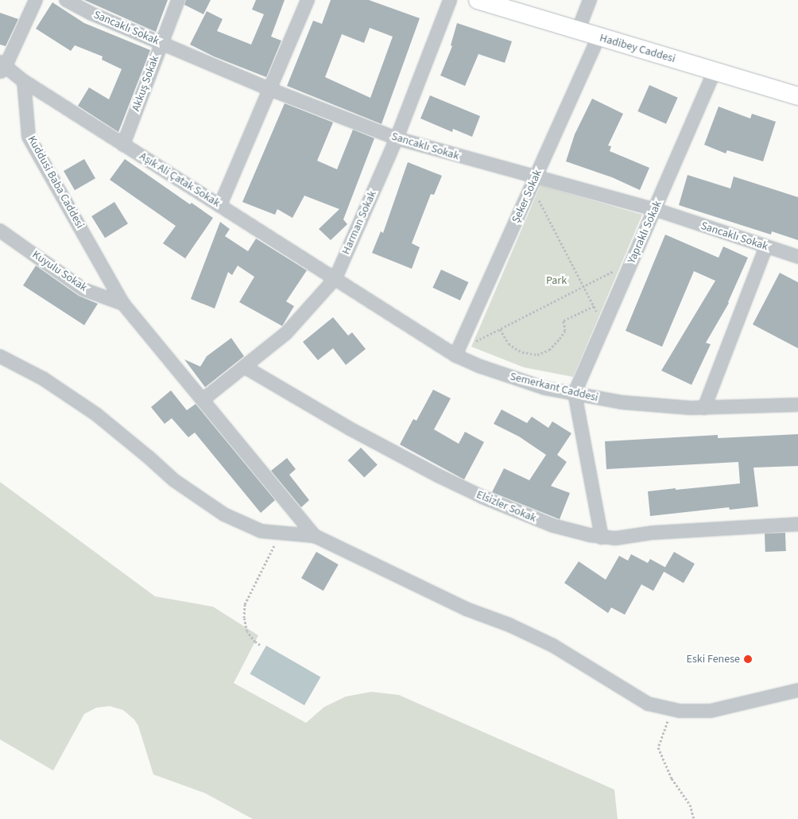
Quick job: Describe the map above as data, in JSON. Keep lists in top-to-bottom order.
{
  "streets": {
    "main road": ["Hadibey Caddesi"],
    "street": [
      "Sancaklı Sokak",
      "Akkuş Sokak",
      "Aşık Ali Çatak Sokak",
      "Kuddusi Baba Caddesi",
      "Şeker Sokak",
      "Harman Sokak",
      "Yapraklı Sokak",
      "Kuyulu Sokak",
      "Semerkant Caddesi",
      "Elsizler Sokak"
    ]
  },
  "crossings": [
    ["Sancaklı Sokak", "Akkuş Sokak"],
    ["Sancaklı Sokak", "Şeker Sokak"],
    ["Sancaklı Sokak", "Harman Sokak"],
    ["Sancaklı Sokak", "Yapraklı Sokak"],
    ["Hadibey Caddesi", "Şeker Sokak"],
    ["Hadibey Caddesi", "Yapraklı Sokak"],
    ["Akkuş Sokak", "Aşık Ali Çatak Sokak"],
    ["Aşık Ali Çatak Sokak", "Kuddusi Baba Caddesi"],
    ["Aşık Ali Çatak Sokak", "Harman Sokak"],
    ["Aşık Ali Çatak Sokak", "Semerkant Caddesi"],
    ["Kuddusi Baba Caddesi", "Harman Sokak"],
    ["Kuddusi Baba Caddesi", "Kuyulu Sokak"],
    ["Şeker Sokak", "Semerkant Caddesi"],
    ["Harman Sokak", "Semerkant Caddesi"],
    ["Harman Sokak", "Elsizler Sokak"],
    ["Yapraklı Sokak", "Semerkant Caddesi"]
  ],
  "parks": ["Park"],
  "places": ["Eski Fenese"]
}
